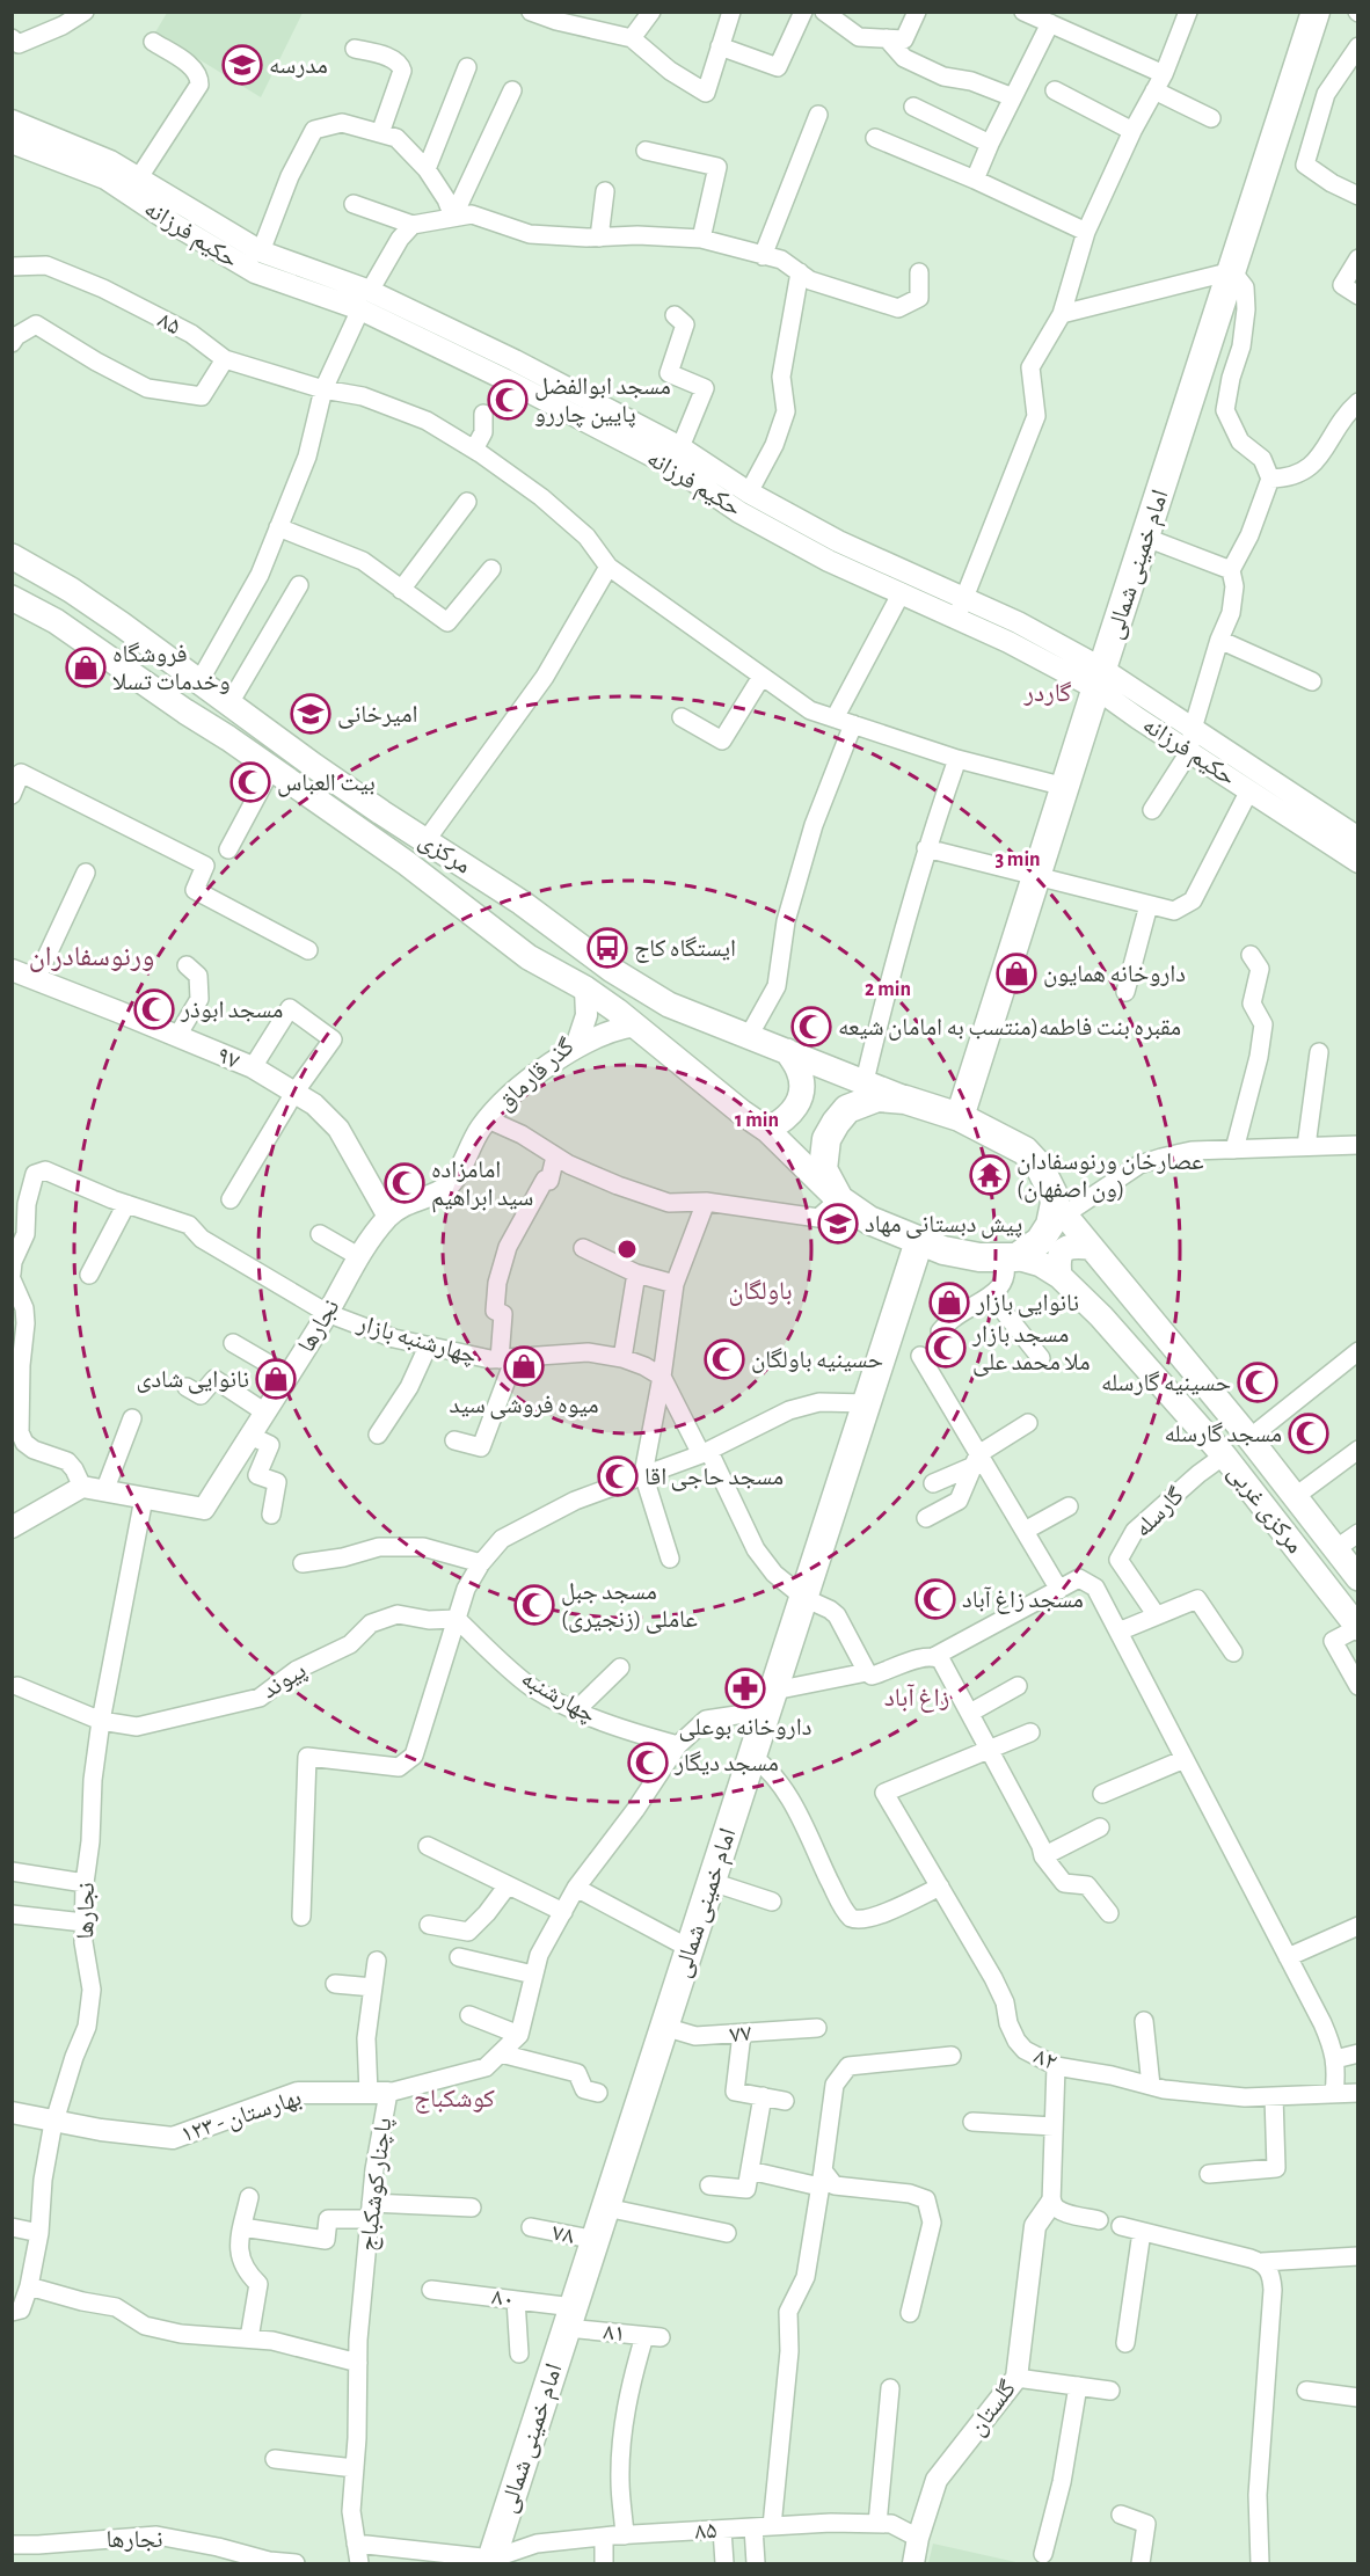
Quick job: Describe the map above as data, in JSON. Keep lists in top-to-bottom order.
{
  "streets": {
    "main road": ["امام خمینی شمالی", "مرکزی", "مرکزی غربی"],
    "street": [
      "حکیم فرزانه",
      "۸۵",
      "۹۷",
      "گذر قارماق",
      "نجارها",
      "چهارشنبه بازار",
      "گارسله",
      "پیوند",
      "چهارشنبه",
      "۷۷",
      "۸۲",
      "بهارستان - ۱۲۳",
      "پاچنار کوشکباج",
      "۷۸",
      "۸۰",
      "۸۱",
      "گلستان"
    ]
  },
  "crossings": [
    ["حکیم فرزانه", "امام خمینی شمالی"],
    ["۸۵", "امام خمینی شمالی"],
    ["۸۵", "۸۱"],
    ["۸۵", "گلستان"],
    ["امام خمینی شمالی", "مرکزی"],
    ["امام خمینی شمالی", "مرکزی غربی"],
    ["امام خمینی شمالی", "۷۷"],
    ["امام خمینی شمالی", "۷۸"],
    ["امام خمینی شمالی", "۸۰"],
    ["امام خمینی شمالی", "۸۱"],
    ["مرکزی", "گذر قارماق"],
    ["مرکزی", "مرکزی غربی"],
    ["۹۷", "نجارها"],
    ["گذر قارماق", "نجارها"],
    ["نجارها", "چهارشنبه بازار"],
    ["نجارها", "پیوند"],
    ["نجارها", "بهارستان - ۱۲۳"],
    ["مرکزی غربی", "گارسله"],
    ["پیوند", "چهارشنبه"],
    ["بهارستان - ۱۲۳", "پاچنار کوشکباج"],
    ["۸۰", "۸۱"]
  ],
  "districts": [
    "گاردر",
    "ورنوسفادران",
    "باولگان",
    "زاغ آباد",
    "کوشکباج"
  ],
  "places": {
    "school or university": ["مدرسه", "امیرخانی", "پیش دبستانی مهاد"],
    "mosque": [
      "مسجد ابوالفضل پایین چاررو",
      "بیت العباس",
      "مسجد ابوذر",
      "مقبره بنت فاطمه(منتسب به امامان شیعه",
      "امامزاده سید ابراهیم",
      "مسجد بازار ملا محمد علی",
      "حسینیه باولگان",
      "حسینیه گارسله",
      "مسجد گارسله",
      "مسجد حاجی اقا",
      "مسجد زاغ آباد",
      "مسجد جبل عاملی (زنجیری)",
      "مسجد دیگار"
    ],
    "shop": [
      "فروشگاه وخدمات تسلا",
      "داروخانه همایون",
      "نانوایی بازار",
      "میوه فروشی سید",
      "نانوایی شادی"
    ],
    "bus stop": ["ایستگاه کاج"],
    "temple": ["عصارخان ورنوسفادان (ون اصفهان)"],
    "pharmacy": ["داروخانه بوعلی"]
  },
  "rings": ["3 min", "2 min", "1 min"]
}
